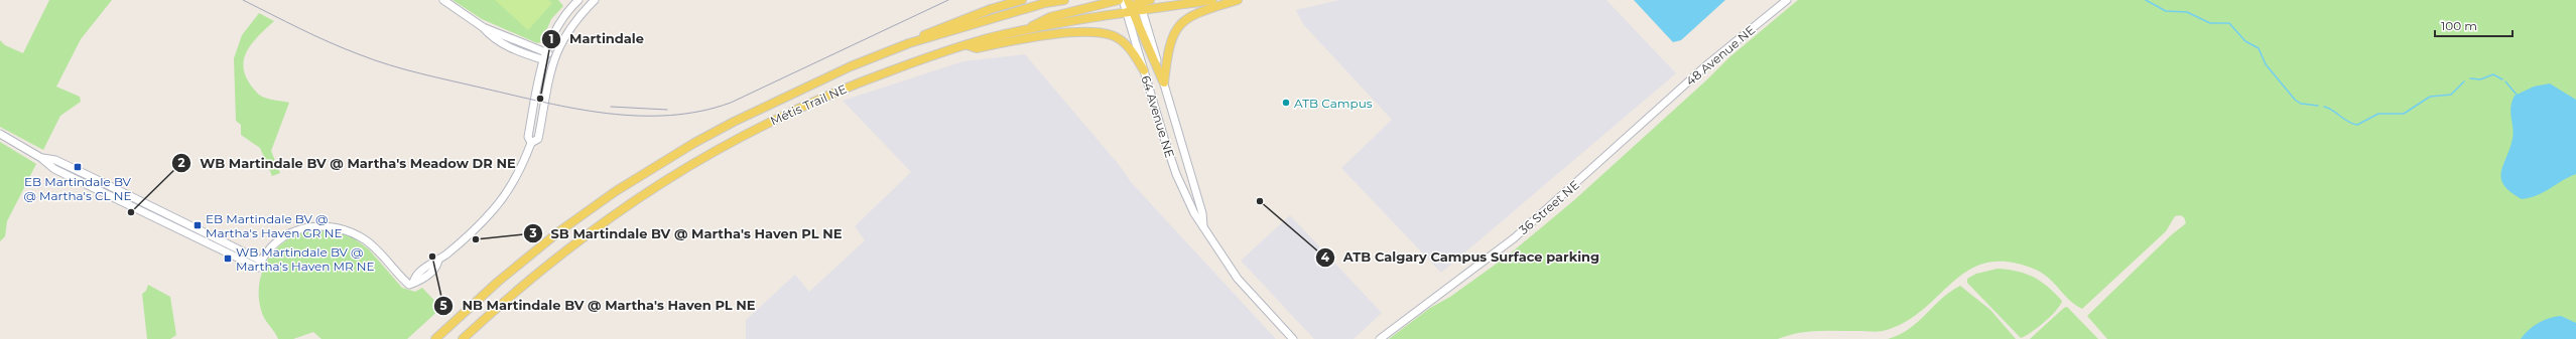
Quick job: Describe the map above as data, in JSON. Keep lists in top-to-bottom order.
{
  "streets": {
    "main road": ["Métis Trail NE"],
    "street": ["48 Avenue NE", "64 Avenue NE", "36 Street NE"]
  },
  "crossings": [
    ["48 Avenue NE", "36 Street NE"],
    ["Métis Trail NE", "64 Avenue NE"]
  ],
  "places": {
    "other": [
      "Martindale",
      "ATB Campus",
      "ATB Calgary Campus Surface parking",
      "WB Martindale BV @ Martha's Meadow DR NE",
      "SB Martindale BV @ Martha's Haven PL NE",
      "NB Martindale BV @ Martha's Haven PL NE"
    ],
    "transit": ["EB Martindale BV @ Martha's CL NE", "EB Martindale BV @ Martha's Haven GR NE", "WB Martindale BV @ Martha's Haven MR NE"]
  },
  "scale_bar": "100 m"
}
